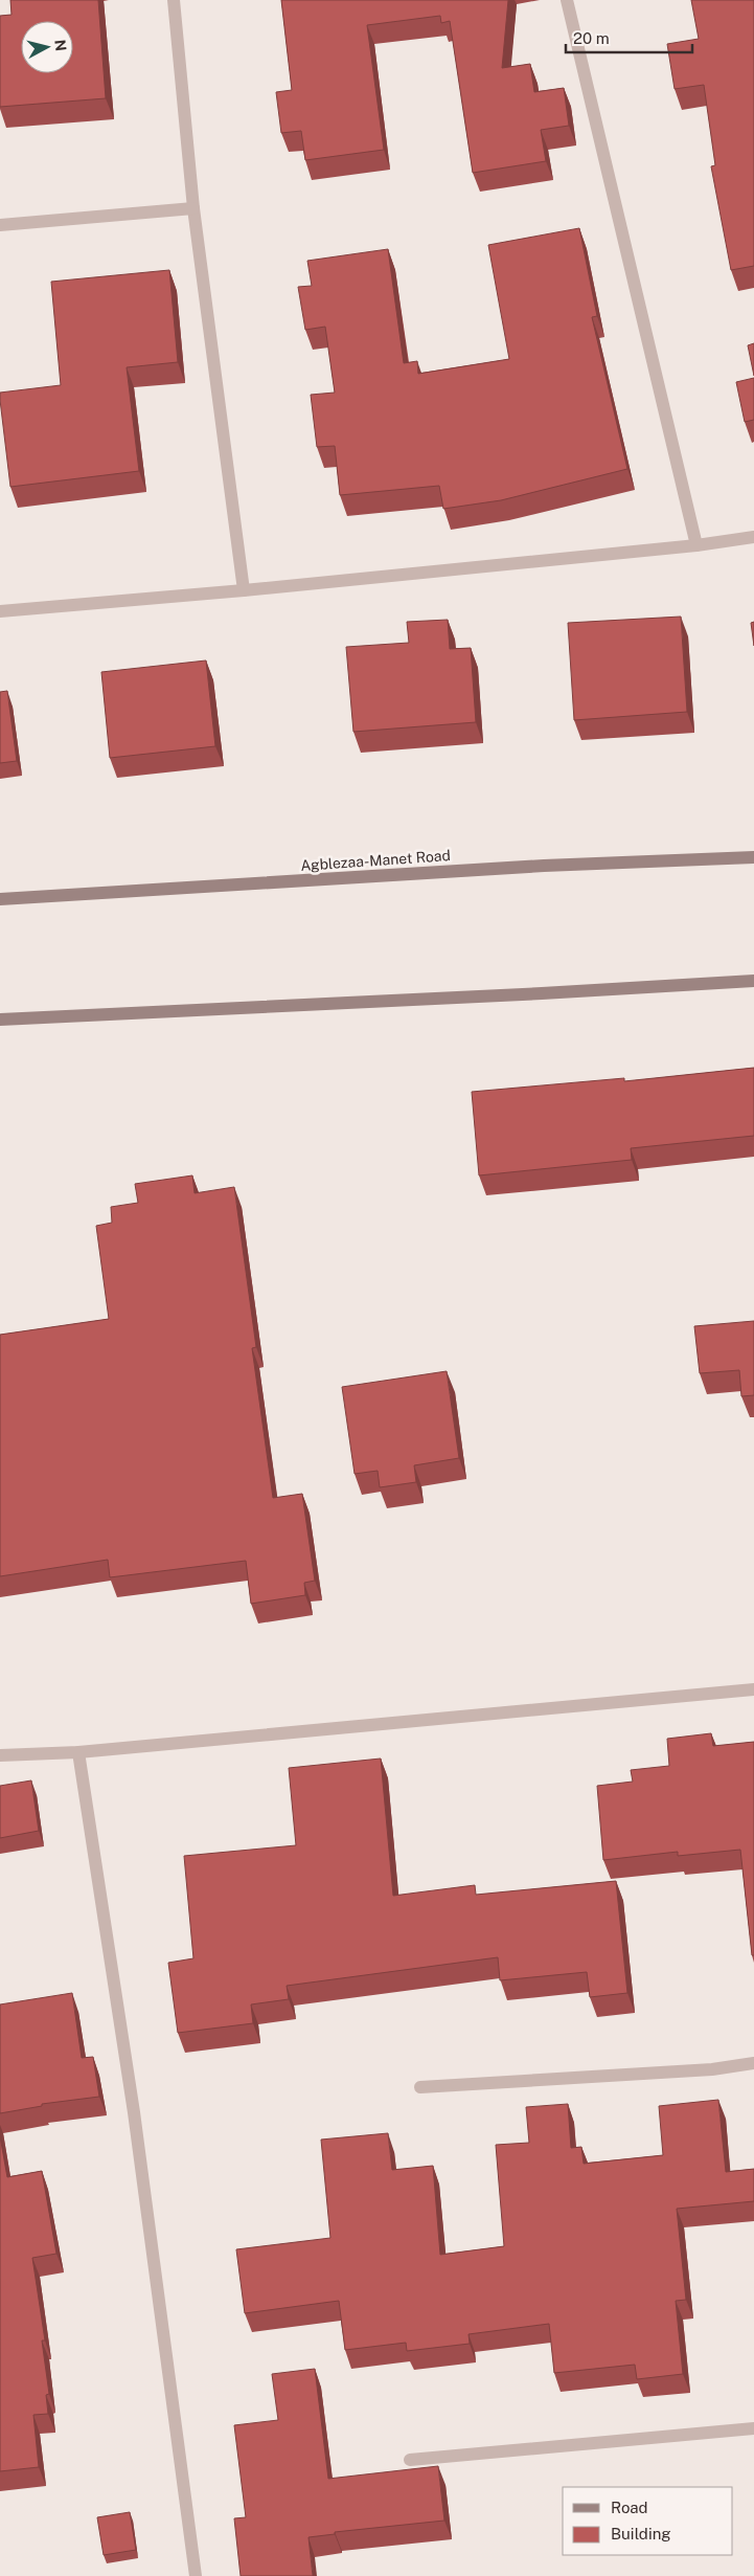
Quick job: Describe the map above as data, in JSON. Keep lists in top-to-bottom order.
{
  "streets": {
    "main road": ["Agblezaa-Manet Road"]
  },
  "legend": ["Road", "Building"],
  "scale_bar": "20 m",
  "north": "right"
}
